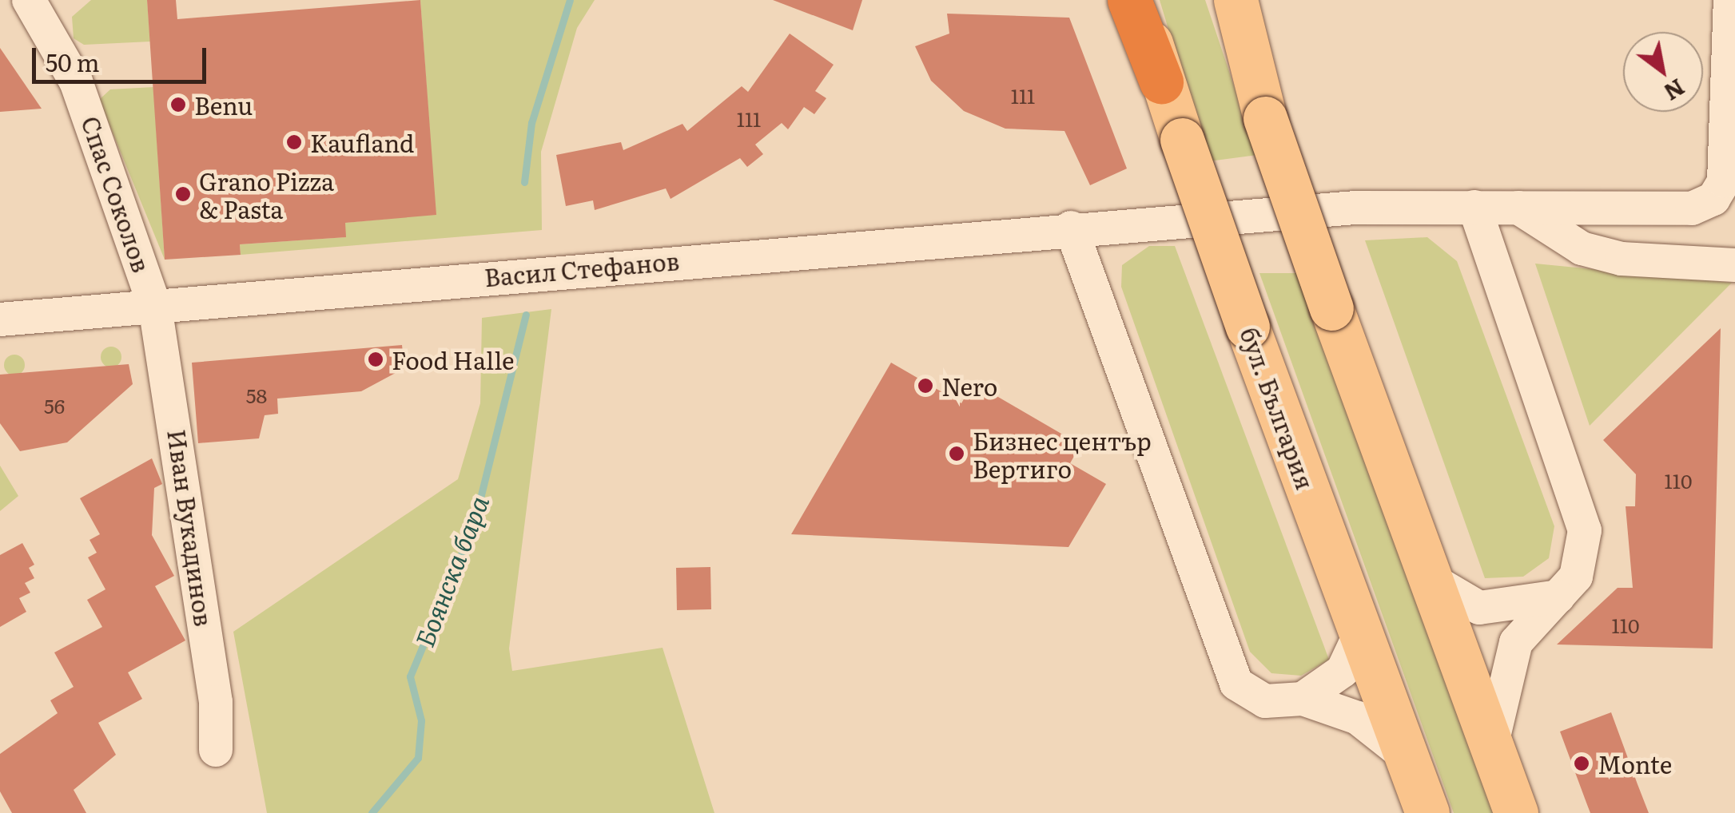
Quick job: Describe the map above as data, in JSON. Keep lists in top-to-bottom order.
{
  "streets": {
    "main road": ["бул. България"],
    "street": ["Спас Соколов", "Васил Стефанов", "Иван Вукадинов"]
  },
  "crossings": [
    ["Спас Соколов", "Васил Стефанов"],
    ["Спас Соколов", "Иван Вукадинов"],
    ["Васил Стефанов", "Иван Вукадинов"]
  ],
  "water": ["Боянска бара"],
  "places": [
    "Benu",
    "Kaufland",
    "Grano Pizza & Pasta",
    "Food Halle",
    "Nero",
    "Бизнес център Вертиго",
    "Monte"
  ],
  "house_numbers": [
    "111",
    "111",
    "58",
    "56",
    "110",
    "110"
  ],
  "scale_bar": "50 m",
  "north": "bottom right"
}
